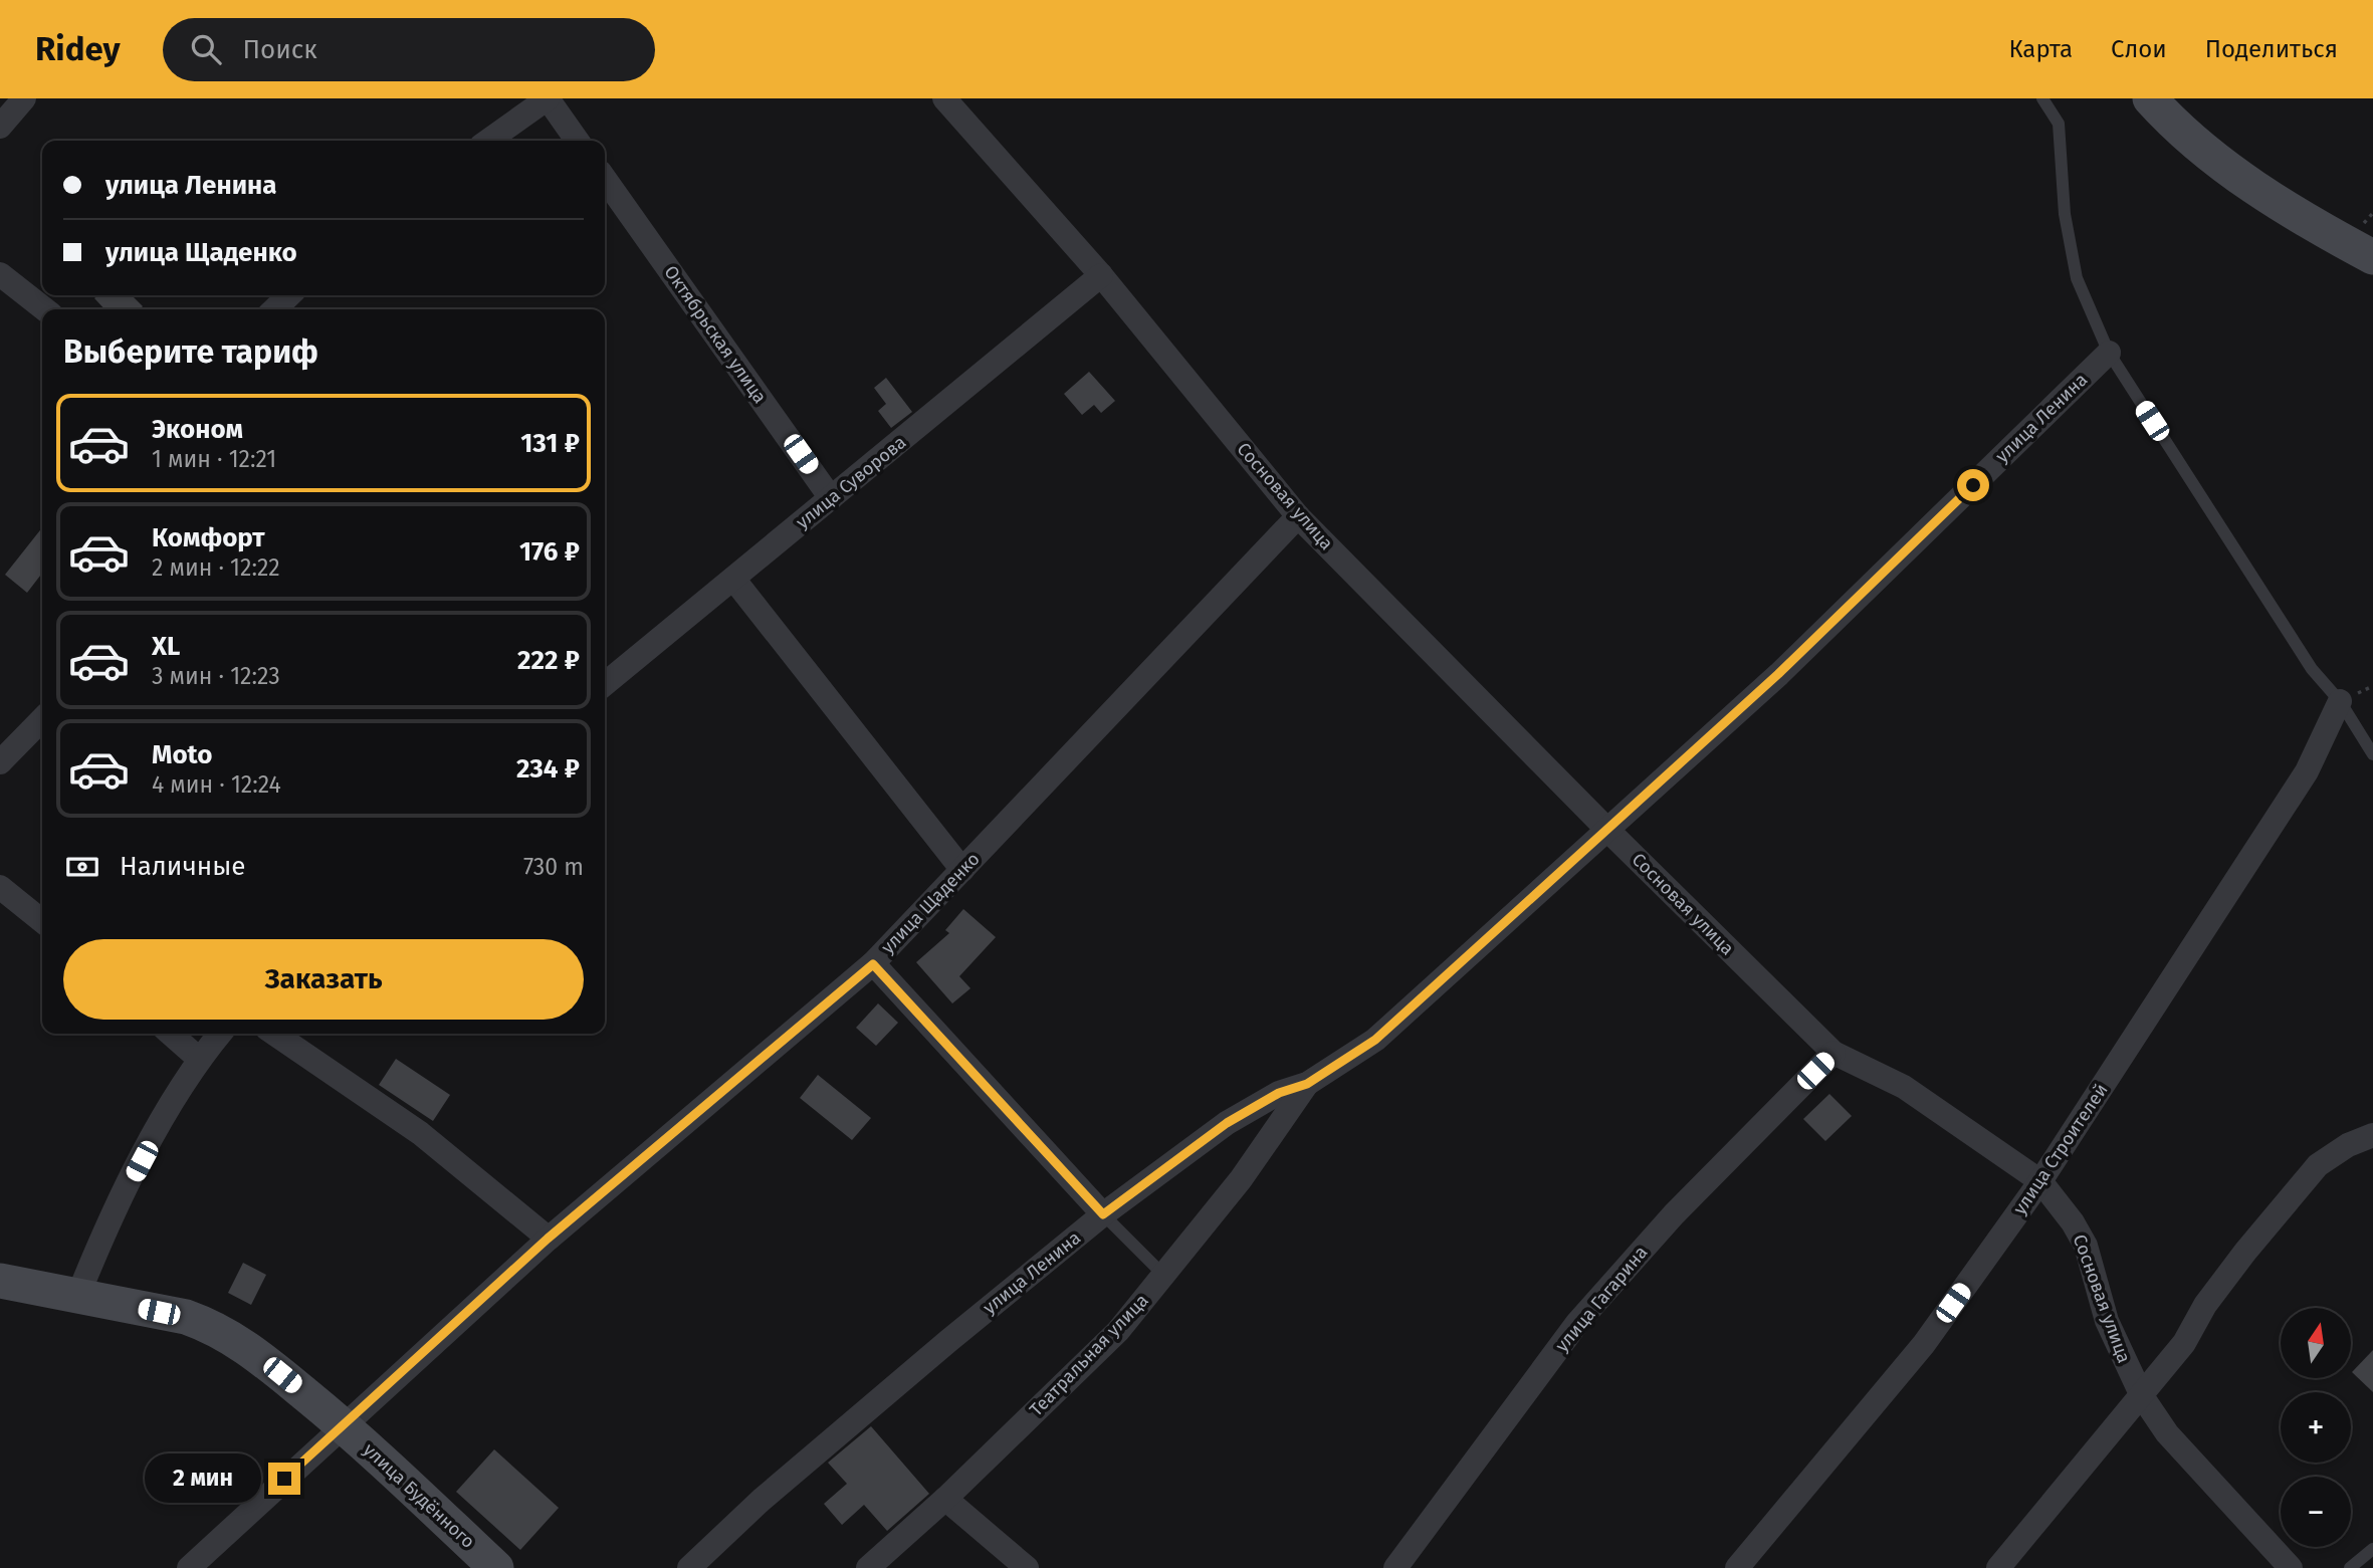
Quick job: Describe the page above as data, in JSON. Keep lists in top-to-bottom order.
{
  "streets": {
    "main road": ["улица Будённого"],
    "street": [
      "Октябрьская улица",
      "улица Ленина",
      "улица Суворова",
      "Сосновая улица",
      "улица Щаденко",
      "улица Строителей",
      "улица Гагарина",
      "Театральная улица"
    ]
  },
  "crossings": [
    ["Октябрьская улица", "улица Суворова"],
    ["улица Ленина", "Сосновая улица"],
    ["улица Ленина", "Театральная улица"],
    ["улица Суворова", "Сосновая улица"],
    ["Сосновая улица", "улица Щаденко"],
    ["Сосновая улица", "улица Строителей"],
    ["Сосновая улица", "улица Гагарина"],
    ["улица Щаденко", "улица Будённого"]
  ],
  "north": "top",
  "page": {
    "header": "Ridey",
    "search": "Поиск",
    "nav": ["Карта", "Слои", "Поделиться"],
    "banner": ["улица Ленина", "улица Щаденко"],
    "heading": "Выберите тариф",
    "list": [
      {
        "name": "Эконом",
        "note": "1 мин · 12:21",
        "value": "131 ₽"
      },
      {
        "name": "Комфорт",
        "note": "2 мин · 12:22",
        "value": "176 ₽"
      },
      {
        "name": "XL",
        "note": "3 мин · 12:23",
        "value": "222 ₽"
      },
      {
        "name": "Moto",
        "note": "4 мин · 12:24",
        "value": "234 ₽"
      }
    ],
    "pay": ["Наличные", "730 m"],
    "buttons": "Заказать",
    "map_buttons": ["+", "−"],
    "bubble": "2 мин"
  }
}
